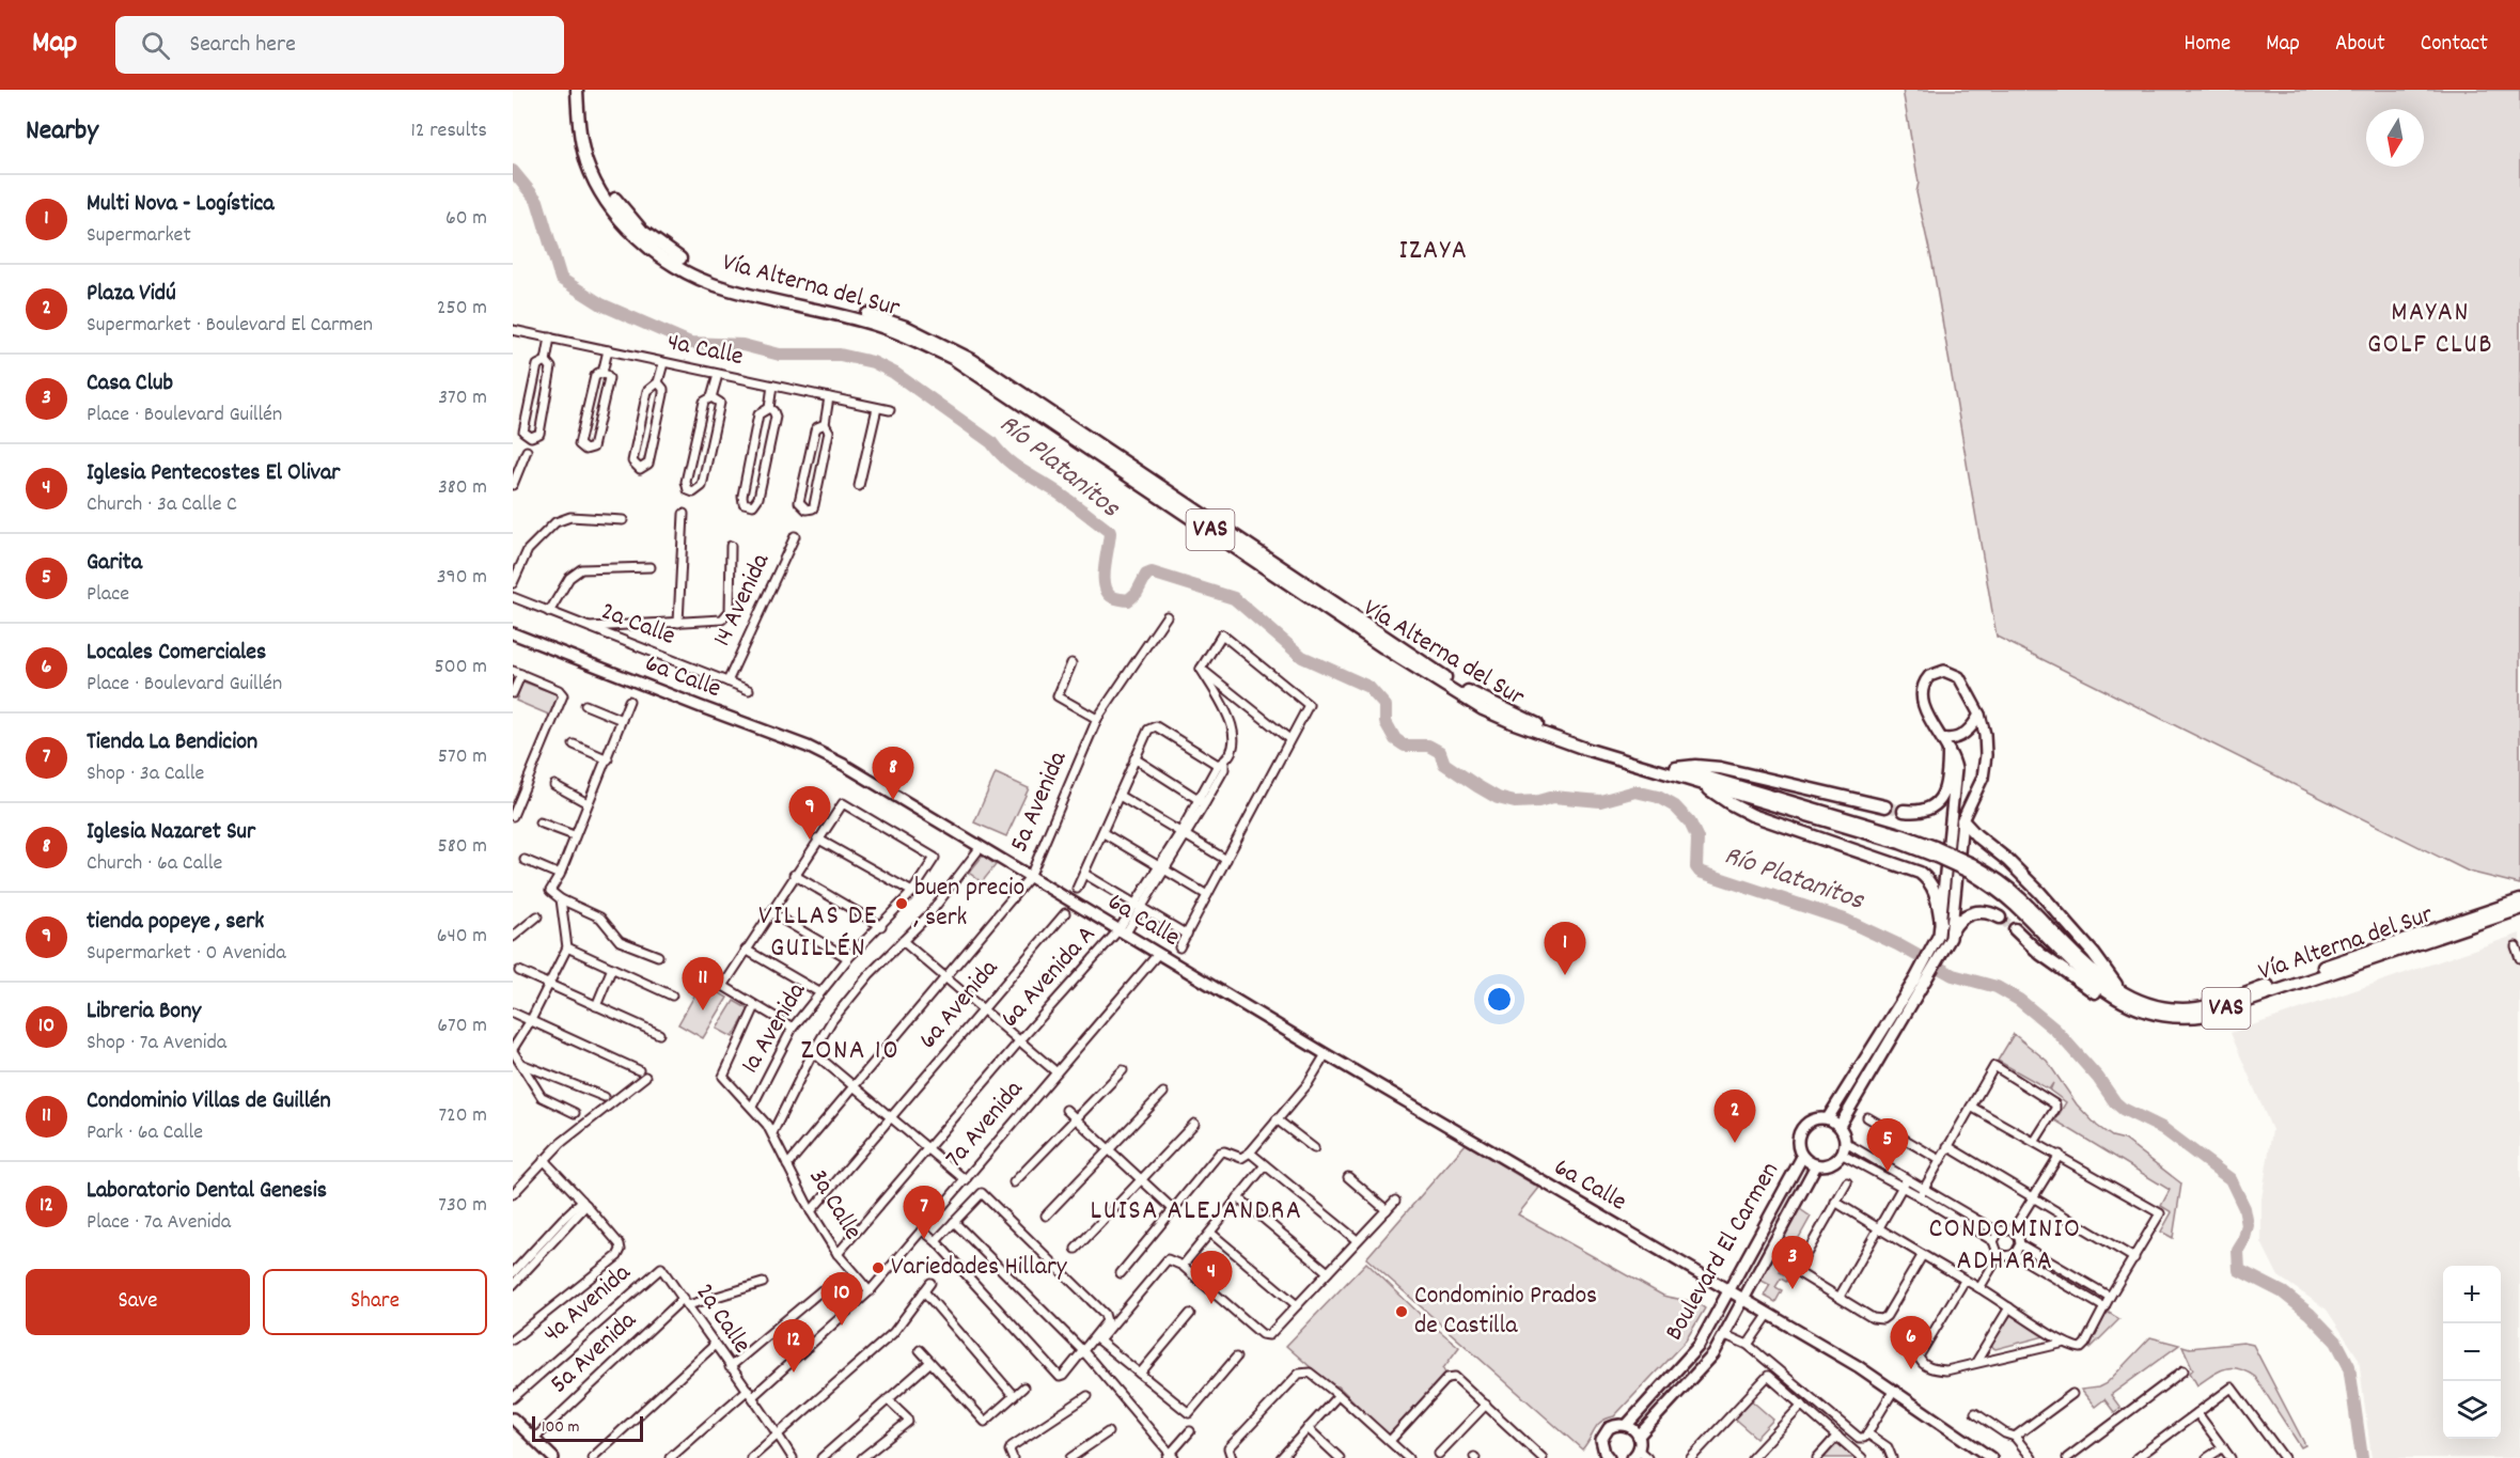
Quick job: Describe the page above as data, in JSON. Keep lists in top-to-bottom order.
{
  "streets": {
    "highway": ["Vía Alterna del Sur", "VAS"],
    "main road": ["6a Calle", "Boulevard El Carmen"],
    "street": [
      "4a Calle",
      "14 Avenida",
      "2a Calle",
      "5a Avenida",
      "6a Avenida A",
      "6a Avenida",
      "1a Avenida",
      "7a Avenida",
      "3a Calle",
      "4a Avenida"
    ]
  },
  "crossings": [
    ["14 Avenida", "2a Calle"],
    ["2a Calle", "5a Avenida"],
    ["2a Calle", "7a Avenida"],
    ["2a Calle", "4a Avenida"],
    ["6a Calle", "5a Avenida"],
    ["6a Calle", "6a Avenida A"],
    ["6a Calle", "7a Avenida"],
    ["6a Calle", "Boulevard El Carmen"],
    ["5a Avenida", "3a Calle"],
    ["6a Avenida A", "3a Calle"],
    ["6a Avenida", "3a Calle"],
    ["1a Avenida", "3a Calle"],
    ["7a Avenida", "3a Calle"]
  ],
  "districts": [
    "IZAYA",
    "MAYAN GOLF CLUB",
    "VILLAS DE GUILLÉN",
    "ZONA 10",
    "LUISA ALEJANDRA",
    "CONDOMINIO ADHARA"
  ],
  "water": ["Río Platanitos"],
  "places": ["buen precio , serk", "Variedades Hillary", "Condominio Prados de Castilla"],
  "scale_bar": "100 m",
  "north": "bottom",
  "page": {
    "header": "Map",
    "search": "Search here",
    "nav": [
      "Home",
      "Map",
      "About",
      "Contact"
    ],
    "heading": ["Nearby", "12 results"],
    "list": [
      {
        "mark": "1",
        "name": "Multi Nova - Logística",
        "note": "Supermarket",
        "value": "60 m"
      },
      {
        "mark": "2",
        "name": "Plaza Vidú",
        "note": "Supermarket · Boulevard El Carmen",
        "value": "250 m"
      },
      {
        "mark": "3",
        "name": "Casa Club",
        "note": "Place · Boulevard Guillén",
        "value": "370 m"
      },
      {
        "mark": "4",
        "name": "Iglesia Pentecostes El Olivar",
        "note": "Church · 3a Calle C",
        "value": "380 m"
      },
      {
        "mark": "5",
        "name": "Garita",
        "note": "Place",
        "value": "390 m"
      },
      {
        "mark": "6",
        "name": "Locales Comerciales",
        "note": "Place · Boulevard Guillén",
        "value": "500 m"
      },
      {
        "mark": "7",
        "name": "Tienda La Bendicion",
        "note": "Shop · 3a Calle",
        "value": "570 m"
      },
      {
        "mark": "8",
        "name": "Iglesia Nazaret Sur",
        "note": "Church · 6a Calle",
        "value": "580 m"
      },
      {
        "mark": "9",
        "name": "tienda popeye , serk",
        "note": "Supermarket · 0 Avenida",
        "value": "640 m"
      },
      {
        "mark": "10",
        "name": "Libreria Bony",
        "note": "Shop · 7a Avenida",
        "value": "670 m"
      },
      {
        "mark": "11",
        "name": "Condominio Villas de Guillén",
        "note": "Park · 6a Calle",
        "value": "720 m"
      },
      {
        "mark": "12",
        "name": "Laboratorio Dental Genesis",
        "note": "Place · 7a Avenida",
        "value": "730 m"
      }
    ],
    "pins": [
      "8",
      "9",
      "1",
      "11",
      "2",
      "5",
      "7",
      "3",
      "4",
      "10",
      "6",
      "12"
    ],
    "buttons": ["Save", "Share"],
    "map_buttons": ["+", "−"],
    "scale": "100 m"
  }
}
